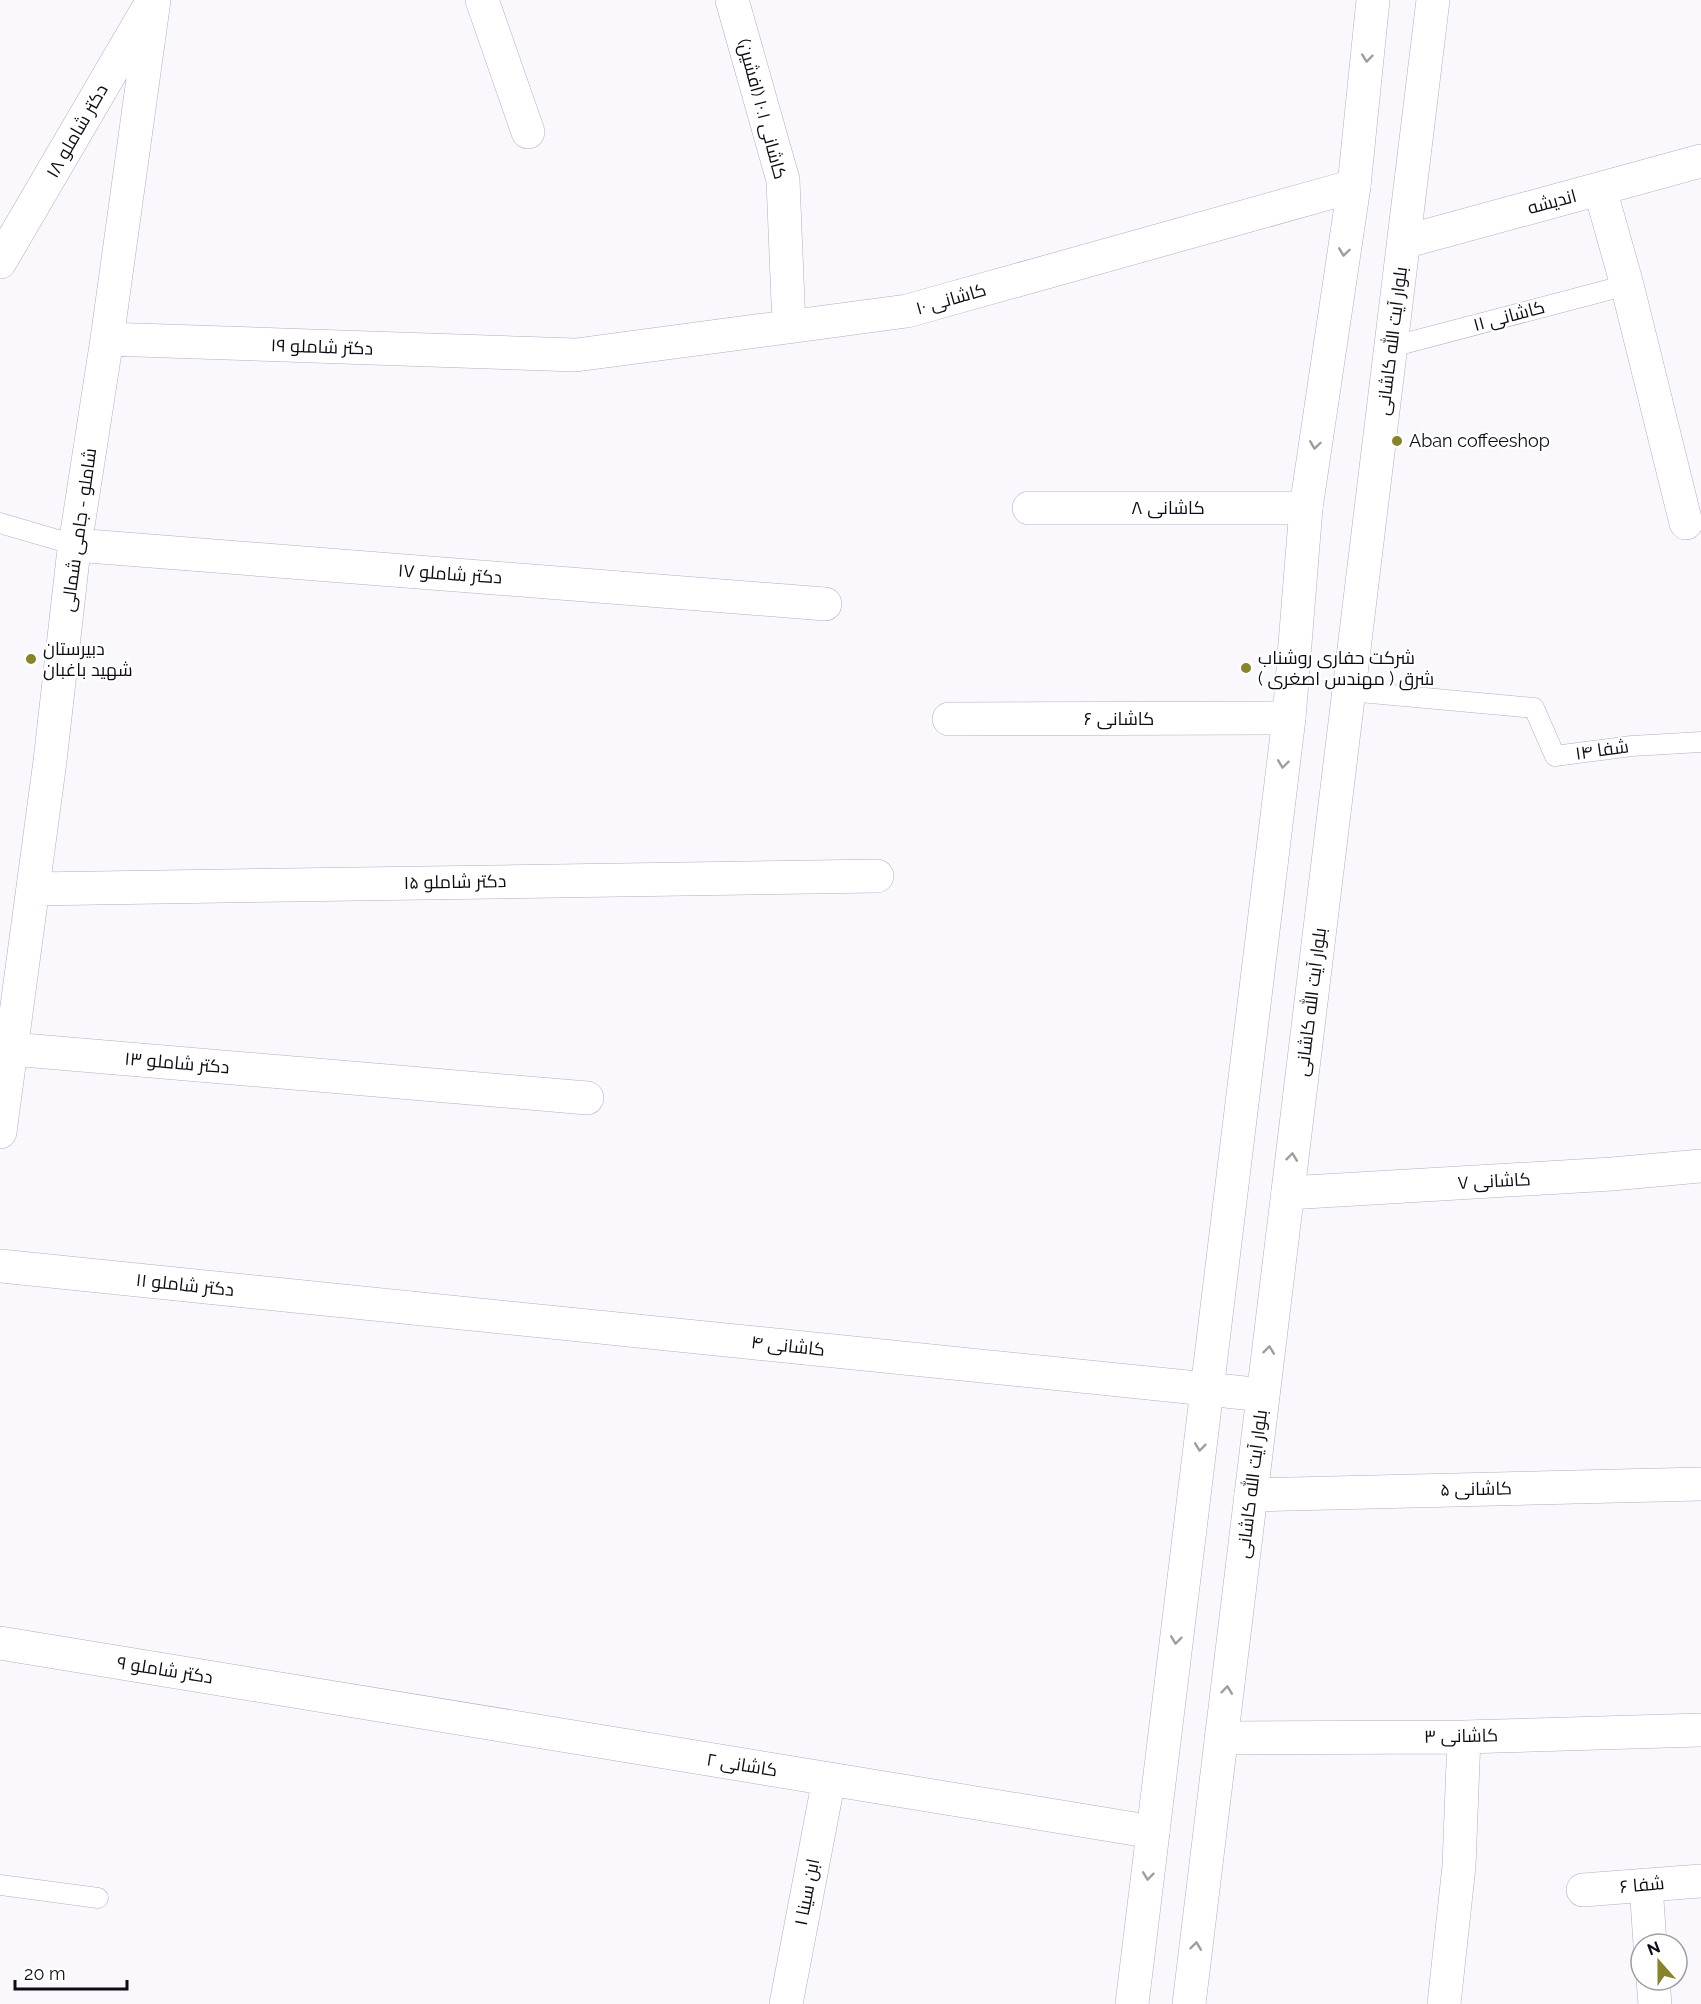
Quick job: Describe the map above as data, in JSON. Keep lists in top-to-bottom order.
{
  "streets": {
    "street": [
      "کاشانی ۱۰.۱ (افشین)",
      "دکتر شاملو ۱۸",
      "اندیشه",
      "کاشانی ۱۰",
      "بلوار آیت الله کاشانی",
      "دکتر شاملو ۱۹",
      "کاشانی ۸",
      "شاملو - جامی شمالی",
      "دکتر شاملو ۱۷",
      "کاشانی ۶",
      "دکتر شاملو ۱۵",
      "دکتر شاملو ۱۳",
      "کاشانی ۷",
      "دکتر شاملو ۱۱",
      "کاشانی ۴",
      "کاشانی ۵",
      "دکتر شاملو ۹",
      "کاشانی ۳",
      "کاشانی ۲",
      "شفا ۶",
      "ابن سینا ۱"
    ],
    "lane": ["کاشانی ۱۱", "شفا ۱۴"]
  },
  "crossings": [
    ["کاشانی ۱۰.۱ (افشین)", "کاشانی ۱۰"],
    ["دکتر شاملو ۱۸", "شاملو - جامی شمالی"],
    ["اندیشه", "بلوار آیت الله کاشانی"],
    ["کاشانی ۱۰", "دکتر شاملو ۱۹"],
    ["کاشانی ۱۱", "بلوار آیت الله کاشانی"],
    ["بلوار آیت الله کاشانی", "شفا ۱۴"],
    ["بلوار آیت الله کاشانی", "کاشانی ۷"],
    ["بلوار آیت الله کاشانی", "کاشانی ۴"],
    ["بلوار آیت الله کاشانی", "کاشانی ۵"],
    ["بلوار آیت الله کاشانی", "کاشانی ۳"],
    ["دکتر شاملو ۱۹", "شاملو - جامی شمالی"],
    ["شاملو - جامی شمالی", "دکتر شاملو ۱۷"],
    ["شاملو - جامی شمالی", "دکتر شاملو ۱۵"],
    ["شاملو - جامی شمالی", "دکتر شاملو ۱۳"],
    ["دکتر شاملو ۱۱", "کاشانی ۴"],
    ["دکتر شاملو ۹", "کاشانی ۲"],
    ["کاشانی ۲", "ابن سینا ۱"]
  ],
  "places": ["Aban coffeeshop", "دبیرستان شهید باغبان", "شرکت حفاری روشناب شرق ( مهندس اصغری )"],
  "scale_bar": "20 m",
  "north": "top"
}
